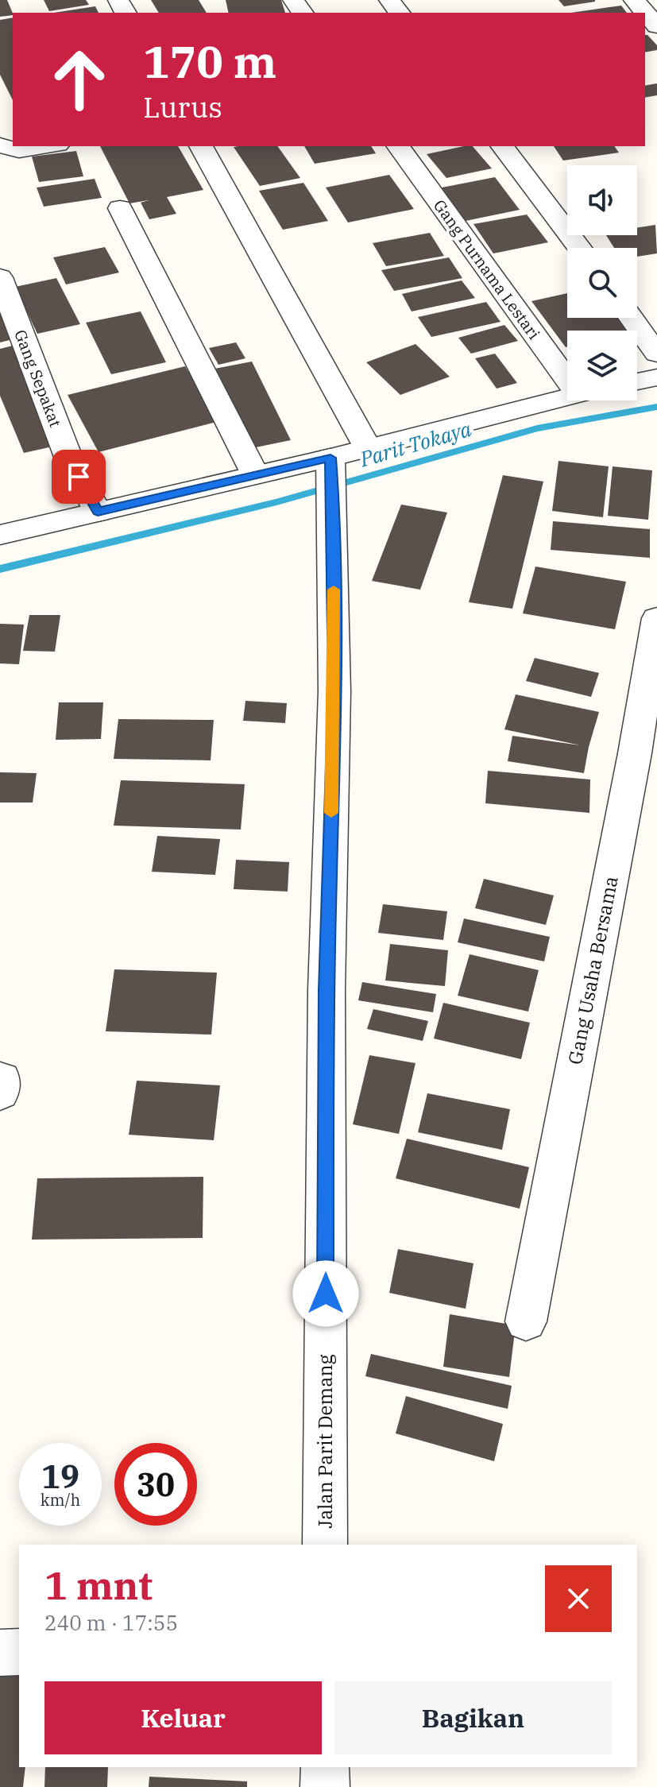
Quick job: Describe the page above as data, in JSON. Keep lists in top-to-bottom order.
{
  "streets": {
    "street": [
      "Gang Purnama Lestari",
      "Gang Sepakat",
      "Gang Usaha Bersama",
      "Jalan Parit Demang"
    ]
  },
  "water": ["Parit Tokaya"],
  "page": {
    "turn": ["170 m", "Lurus"],
    "speed": "19 km/h",
    "limit": "30",
    "heading": ["1 mnt", "240 m · 17:55"],
    "buttons": ["Keluar", "Bagikan"]
  }
}
